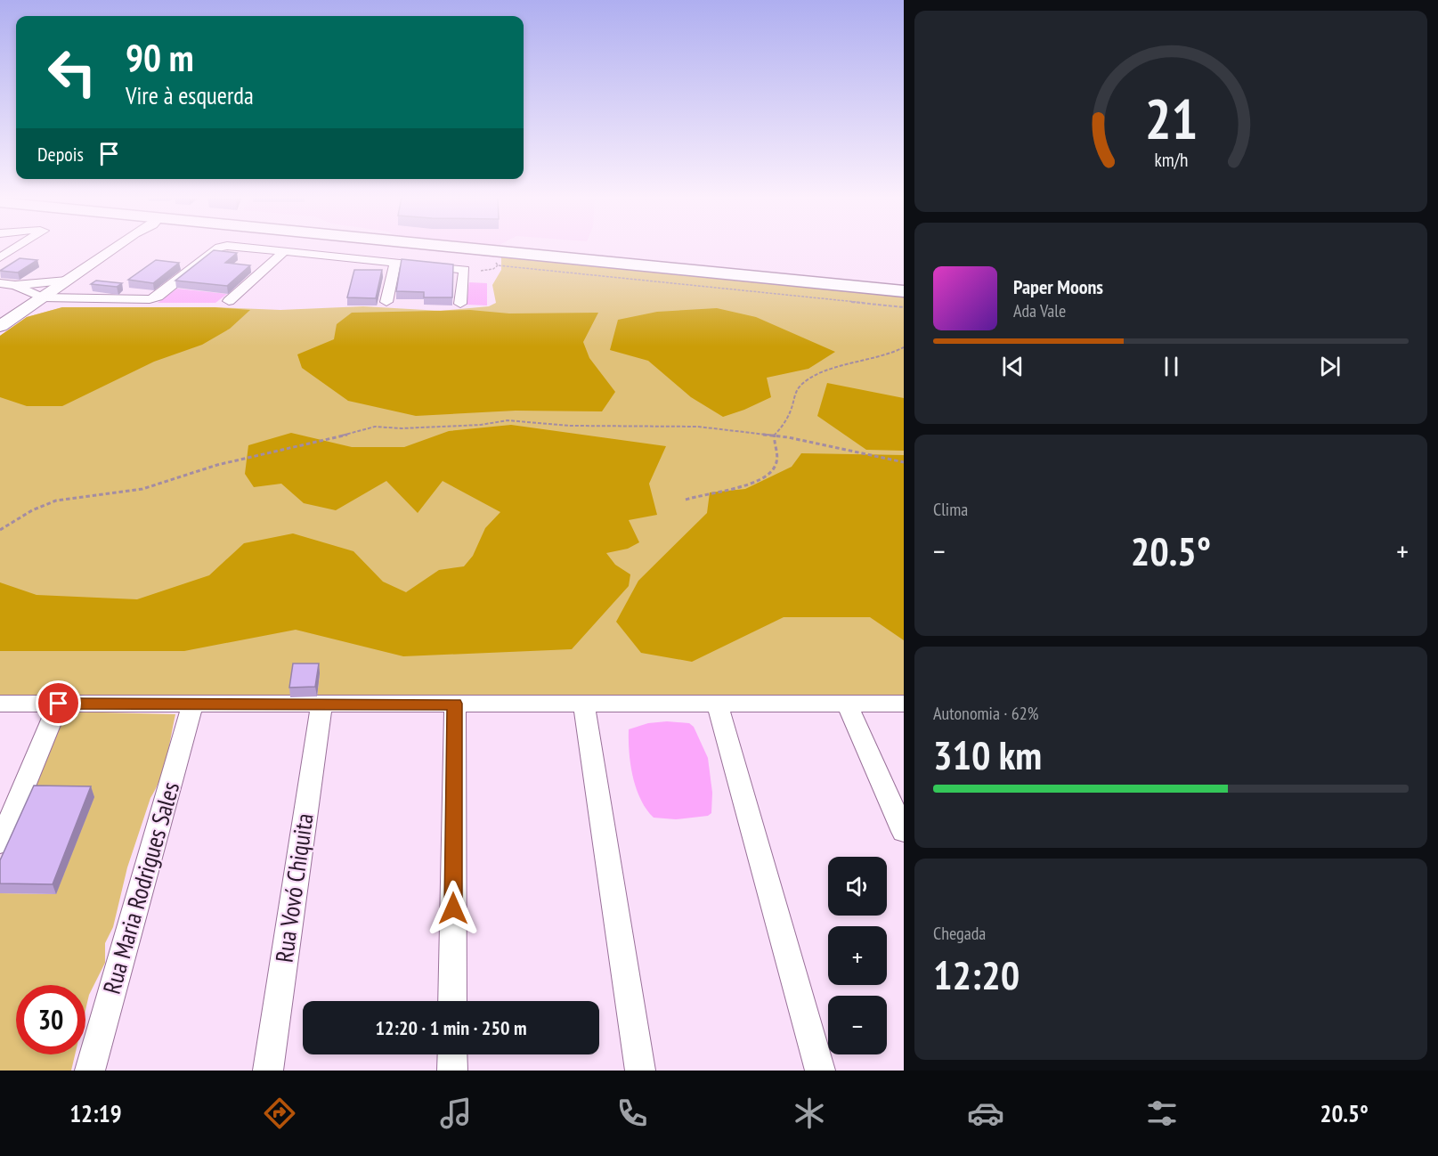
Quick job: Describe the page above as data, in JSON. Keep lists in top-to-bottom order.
{
  "streets": {
    "street": ["Rua Maria Rodrigues Sales", "Rua Vovó Chiquita"]
  },
  "page": {
    "turn": ["90 m", "Vire à esquerda"],
    "then": "Depois",
    "song": ["Paper Moons", "Ada Vale"],
    "tile": [
      "Clima",
      ["Autonomia · 62%", "310 km"],
      ["Chegada", "12:20"]
    ],
    "heat": ["−", "20.5°", "+"],
    "map_buttons": ["+", "−"],
    "limit": "30",
    "trip": "12:20 · 1 min · 250 m",
    "tabs": ["12:19", "20.5°"],
    "gauge": ["21", "km/h"]
  }
}
